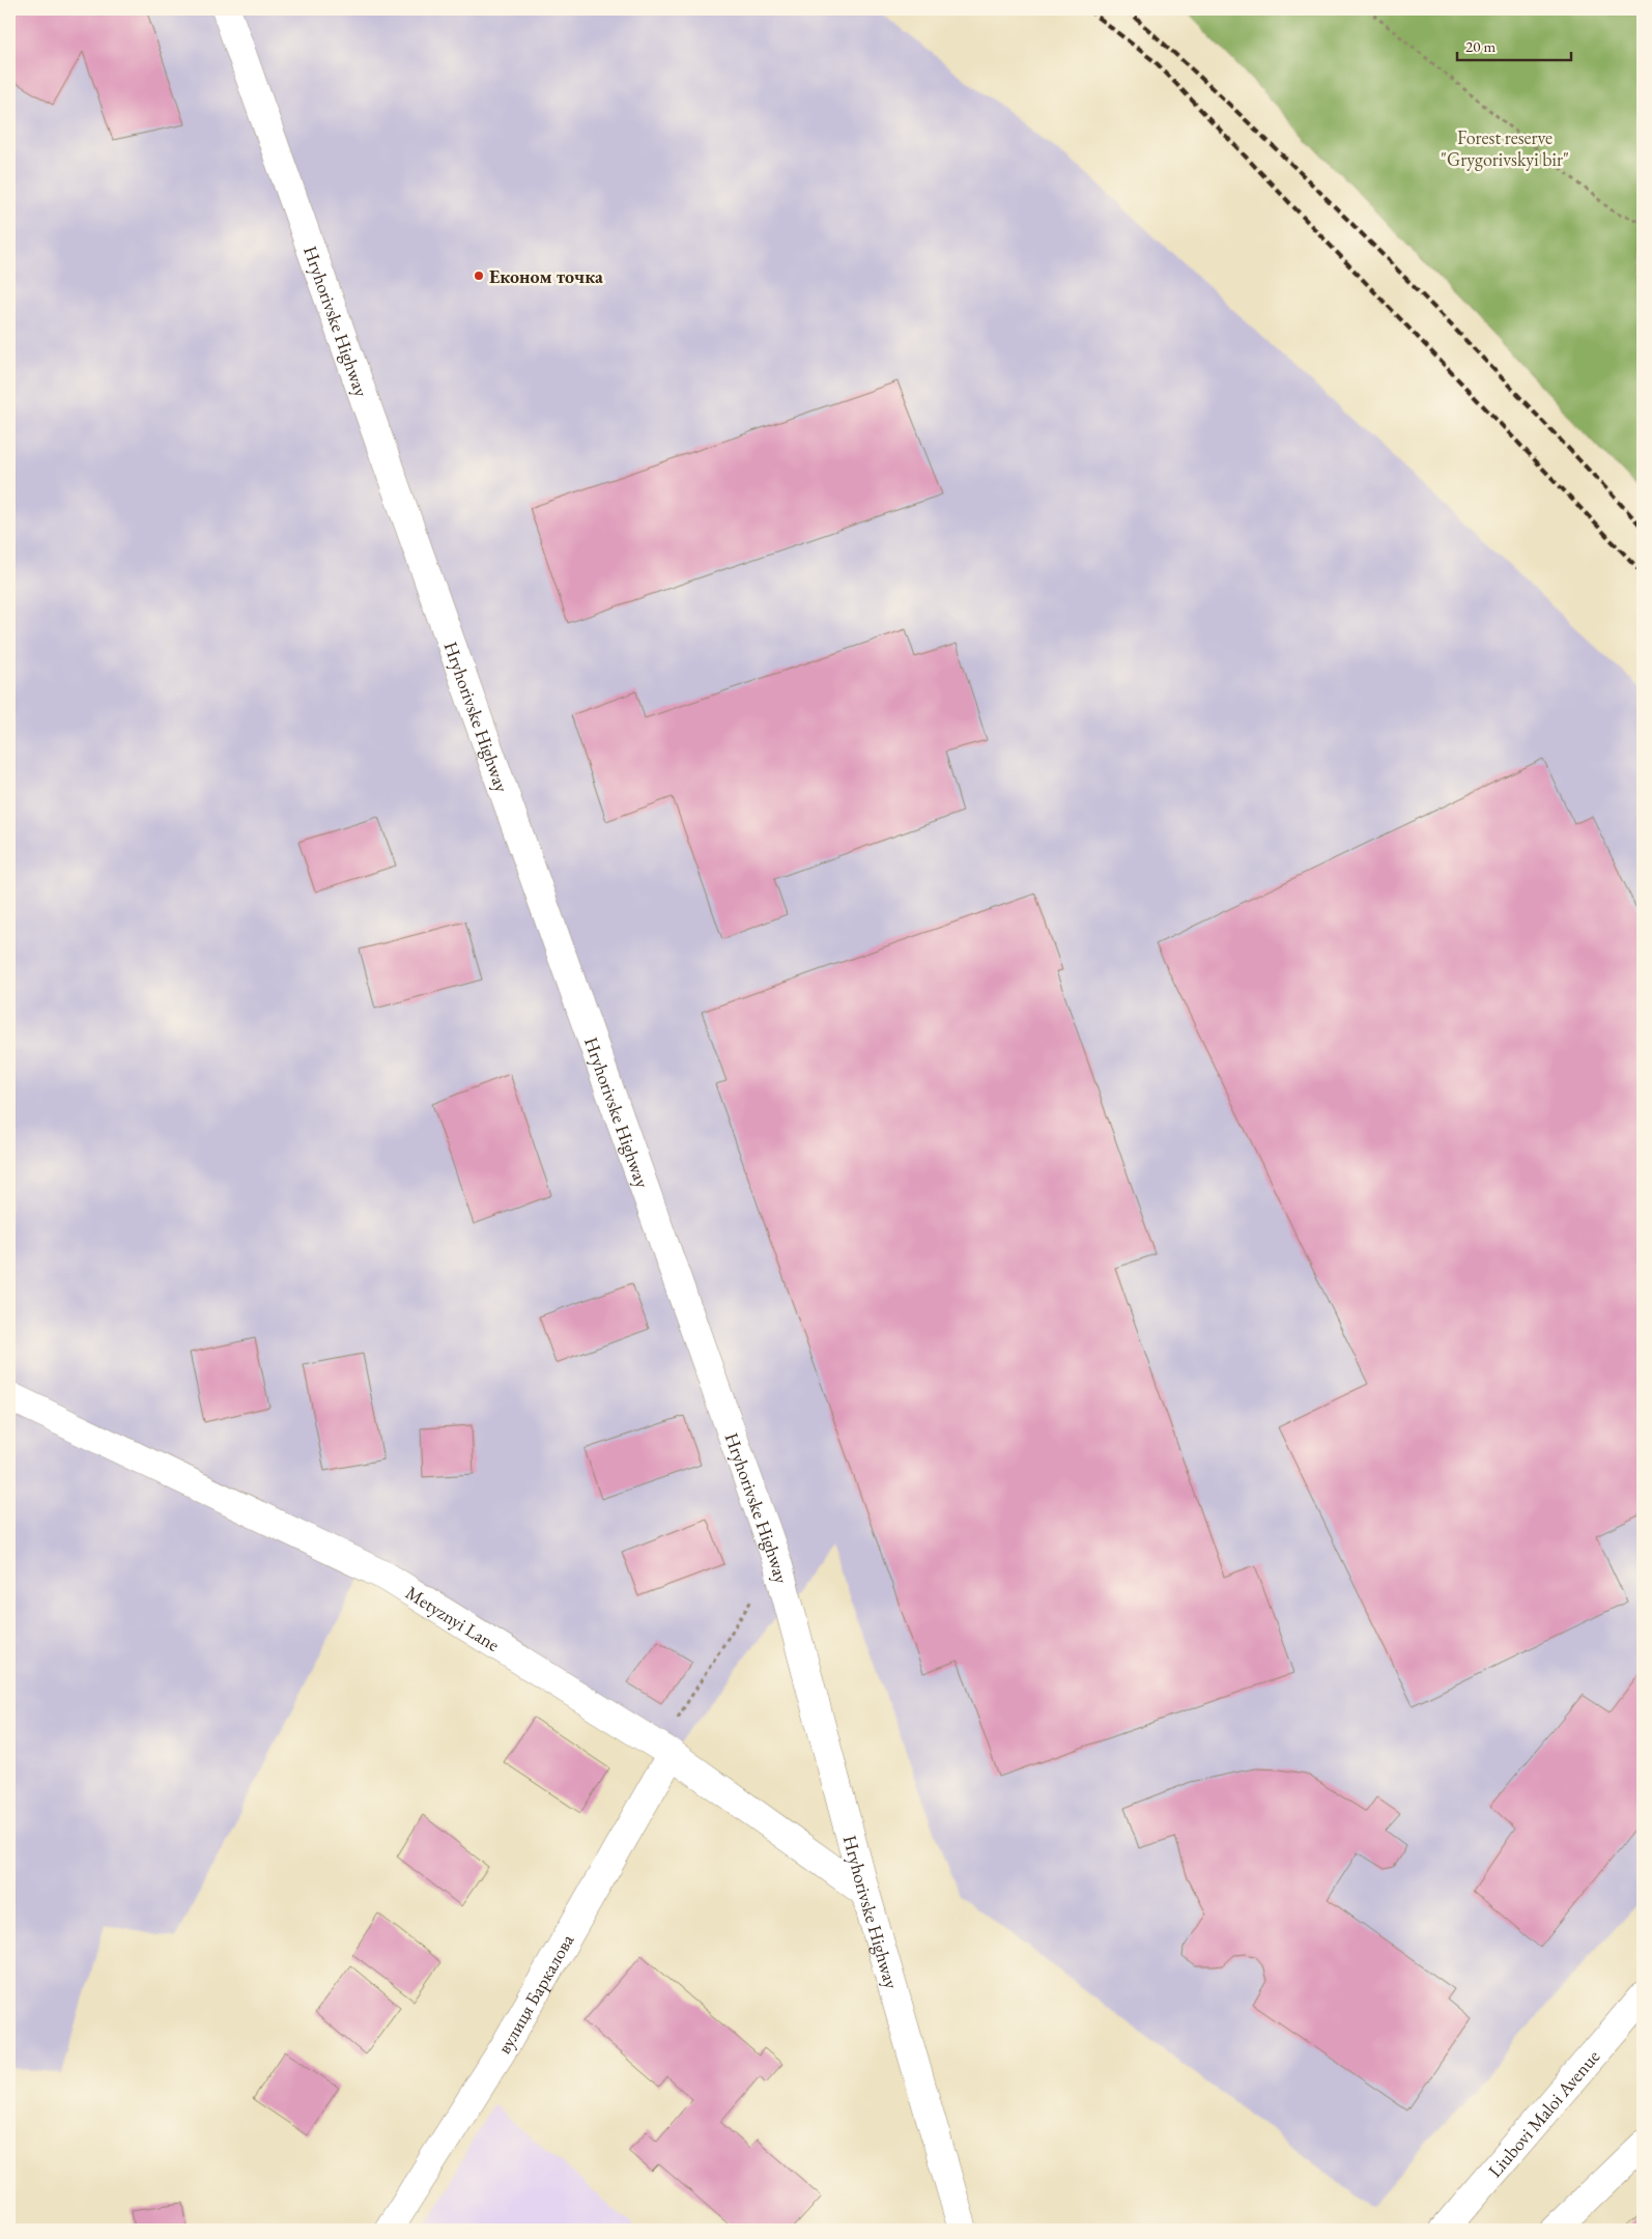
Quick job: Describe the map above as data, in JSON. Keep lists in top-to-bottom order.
{
  "streets": {
    "street": [
      "Hryhorivske Highway",
      "Metyznyi Lane",
      "вулиця Баркалова",
      "Liubovi Maloi Avenue"
    ]
  },
  "crossings": [
    ["Hryhorivske Highway", "Metyznyi Lane"],
    ["Metyznyi Lane", "вулиця Баркалова"]
  ],
  "parks": ["Forest reserve \"Grygorivskyi bir\""],
  "places": ["Економ точка"],
  "scale_bar": "20 m"
}
